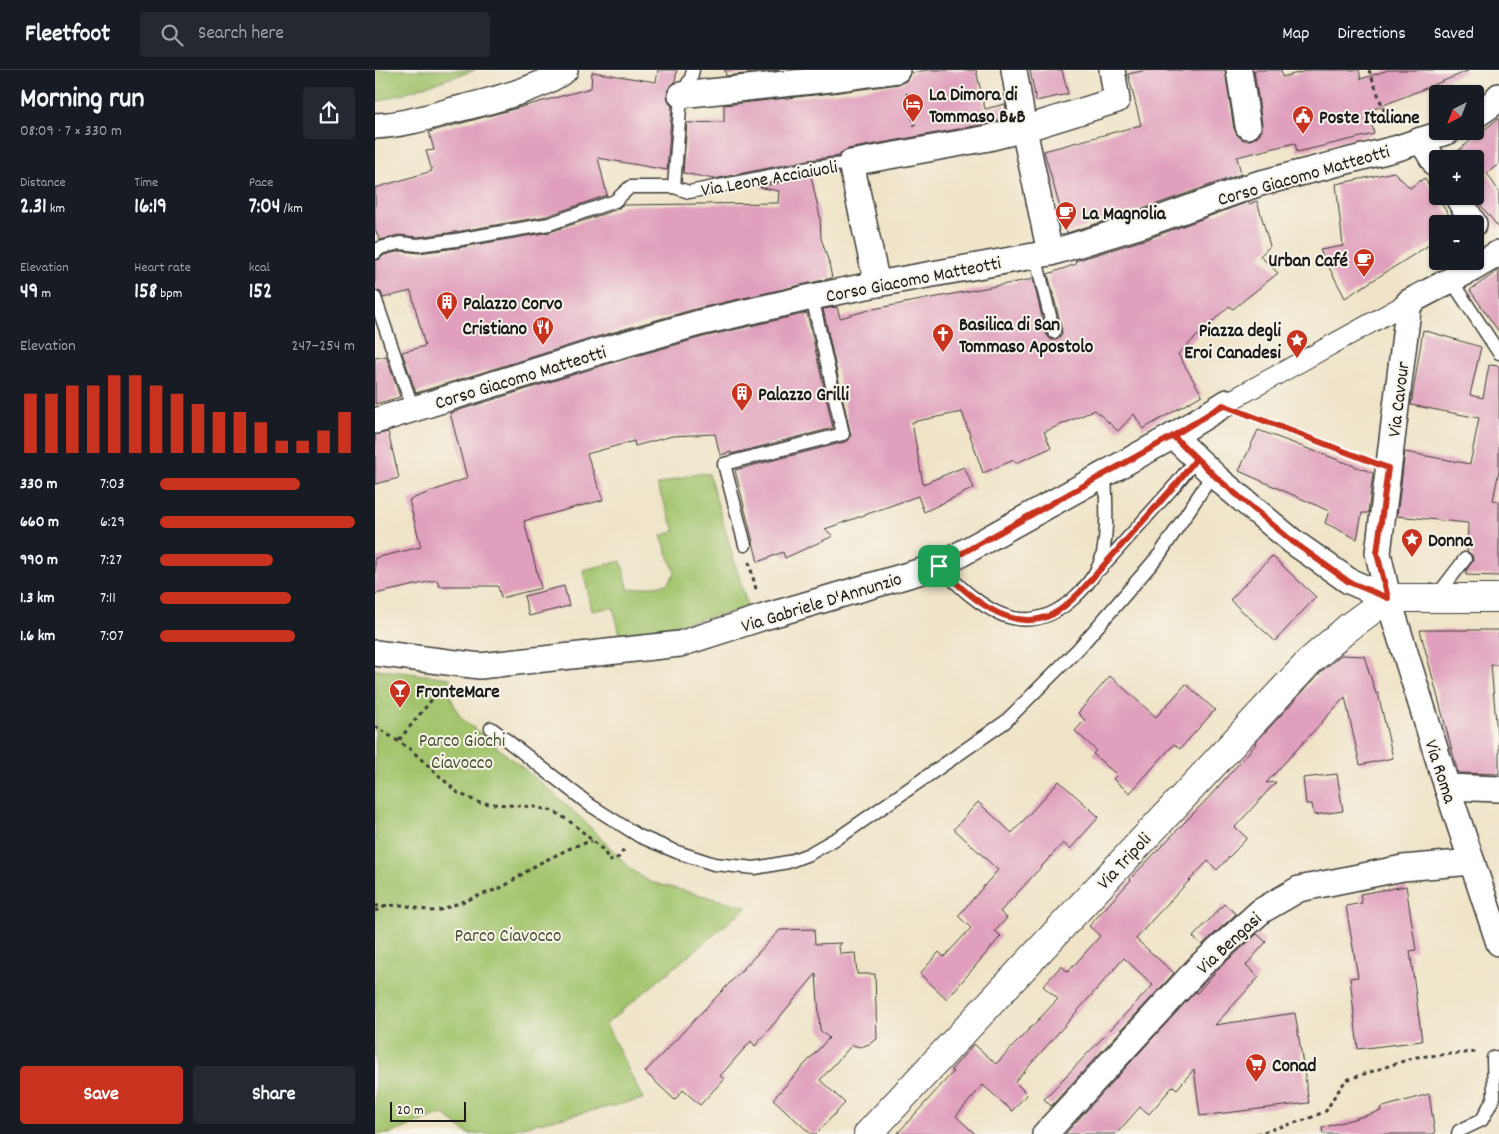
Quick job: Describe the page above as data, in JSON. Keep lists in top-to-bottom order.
{
  "streets": {
    "street": [
      "Corso Giacomo Matteotti",
      "Via Leone Acciaiuoli",
      "Via Cavour",
      "Via Gabriele D'Annunzio",
      "Via Roma",
      "Via Tripoli",
      "Via Bengasi"
    ]
  },
  "crossings": [
    ["Via Cavour", "Via Roma"],
    ["Via Cavour", "Via Tripoli"],
    ["Via Roma", "Via Tripoli"],
    ["Via Roma", "Via Bengasi"]
  ],
  "parks": ["Parco Giochi Ciavocco", "Parco Ciavocco"],
  "places": {
    "hotel": ["La Dimora di Tommaso B&B"],
    "public building": ["Poste Italiane"],
    "cafe": ["La Magnolia", "Urban Café"],
    "building": ["Palazzo Corvo", "Palazzo Grilli"],
    "restaurant": ["Cristiano"],
    "church": ["Basilica di San Tommaso Apostolo"],
    "place": ["Piazza degli Eroi Canadesi", "Donna"],
    "bar": ["FronteMare"],
    "supermarket": ["Conad"]
  },
  "scale_bar": "20 m",
  "north": "bottom left",
  "page": {
    "header": "Fleetfoot",
    "search": "Search here",
    "nav": ["Map", "Directions", "Saved"],
    "heading": ["Morning run", "08:09 · 7 × 330 m"],
    "map_buttons": ["+", "−"],
    "stats": [
      ["Distance", "2.31 km"],
      ["Time", "16:19"],
      ["Pace", "7:04 /km"],
      ["Elevation", "49 m"],
      ["Heart rate", "158 bpm"],
      ["kcal", "152"]
    ],
    "chart": ["Elevation", "247–254 m"],
    "list": [
      {
        "name": "330 m",
        "note": "7:03"
      },
      {
        "name": "660 m",
        "note": "6:29"
      },
      {
        "name": "990 m",
        "note": "7:27"
      },
      {
        "name": "1.3 km",
        "note": "7:11"
      },
      {
        "name": "1.6 km",
        "note": "7:07"
      }
    ],
    "buttons": ["Save", "Share"],
    "scale": "20 m"
  }
}
